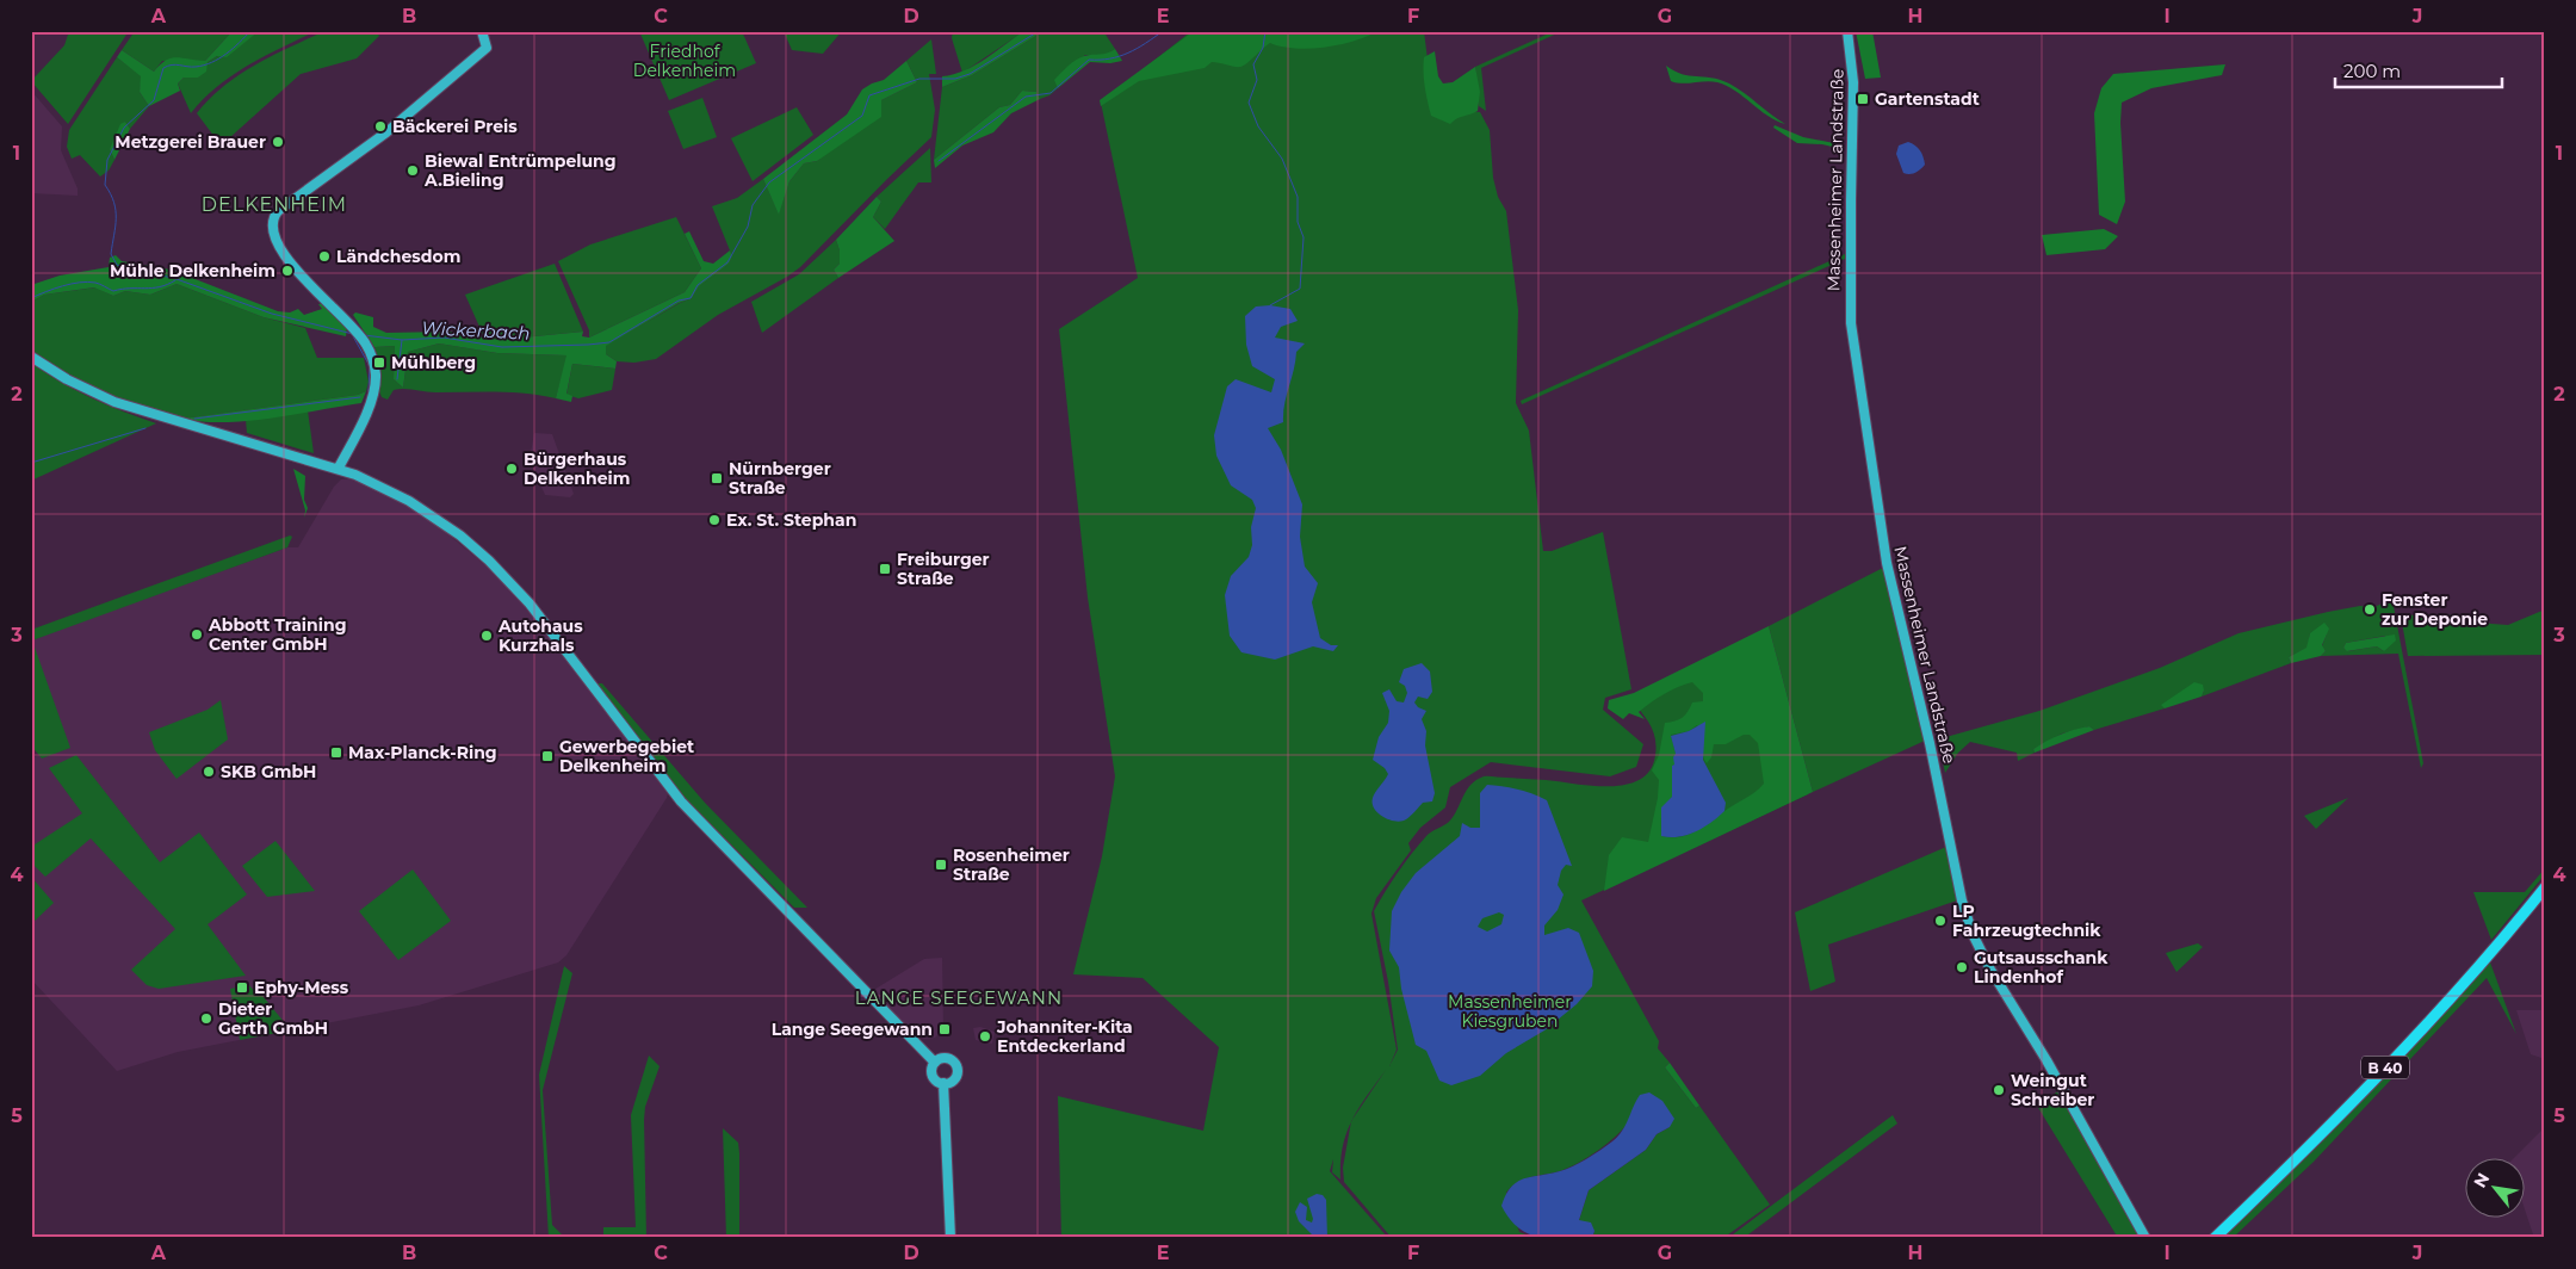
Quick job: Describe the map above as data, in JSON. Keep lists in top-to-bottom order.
{
  "streets": {
    "main road": ["Massenheimer Landstraße", "B 40"]
  },
  "districts": ["DELKENHEIM", "LANGE SEEGEWANN"],
  "water": ["Wickerbach"],
  "parks": ["Friedhof Delkenheim", "Massenheimer Kiesgruben"],
  "places": {
    "transit": [
      "Gartenstadt",
      "Mühlberg",
      "Nürnberger Straße",
      "Freiburger Straße",
      "Max-Planck-Ring",
      "Gewerbegebiet Delkenheim",
      "Rosenheimer Straße",
      "Ephy-Mess",
      "Lange Seegewann"
    ],
    "other": [
      "Bäckerei Preis",
      "Metzgerei Brauer",
      "Biewal Entrümpelung A.Bieling",
      "Ländchesdom",
      "Mühle Delkenheim",
      "Bürgerhaus Delkenheim",
      "Ex. St. Stephan",
      "Fenster zur Deponie",
      "Abbott Training Center GmbH",
      "Autohaus Kurzhals",
      "SKB GmbH",
      "LP Fahrzeugtechnik",
      "Gutsausschank Lindenhof",
      "Dieter Gerth GmbH",
      "Johanniter-Kita Entdeckerland",
      "Weingut Schreiber"
    ]
  },
  "scale_bar": "200 m",
  "north": "top left",
  "grid": {
    "columns": [
      "A",
      "B",
      "C",
      "D",
      "E",
      "F",
      "G",
      "H",
      "I",
      "J"
    ],
    "rows": [
      "1",
      "2",
      "3",
      "4",
      "5"
    ]
  }
}
